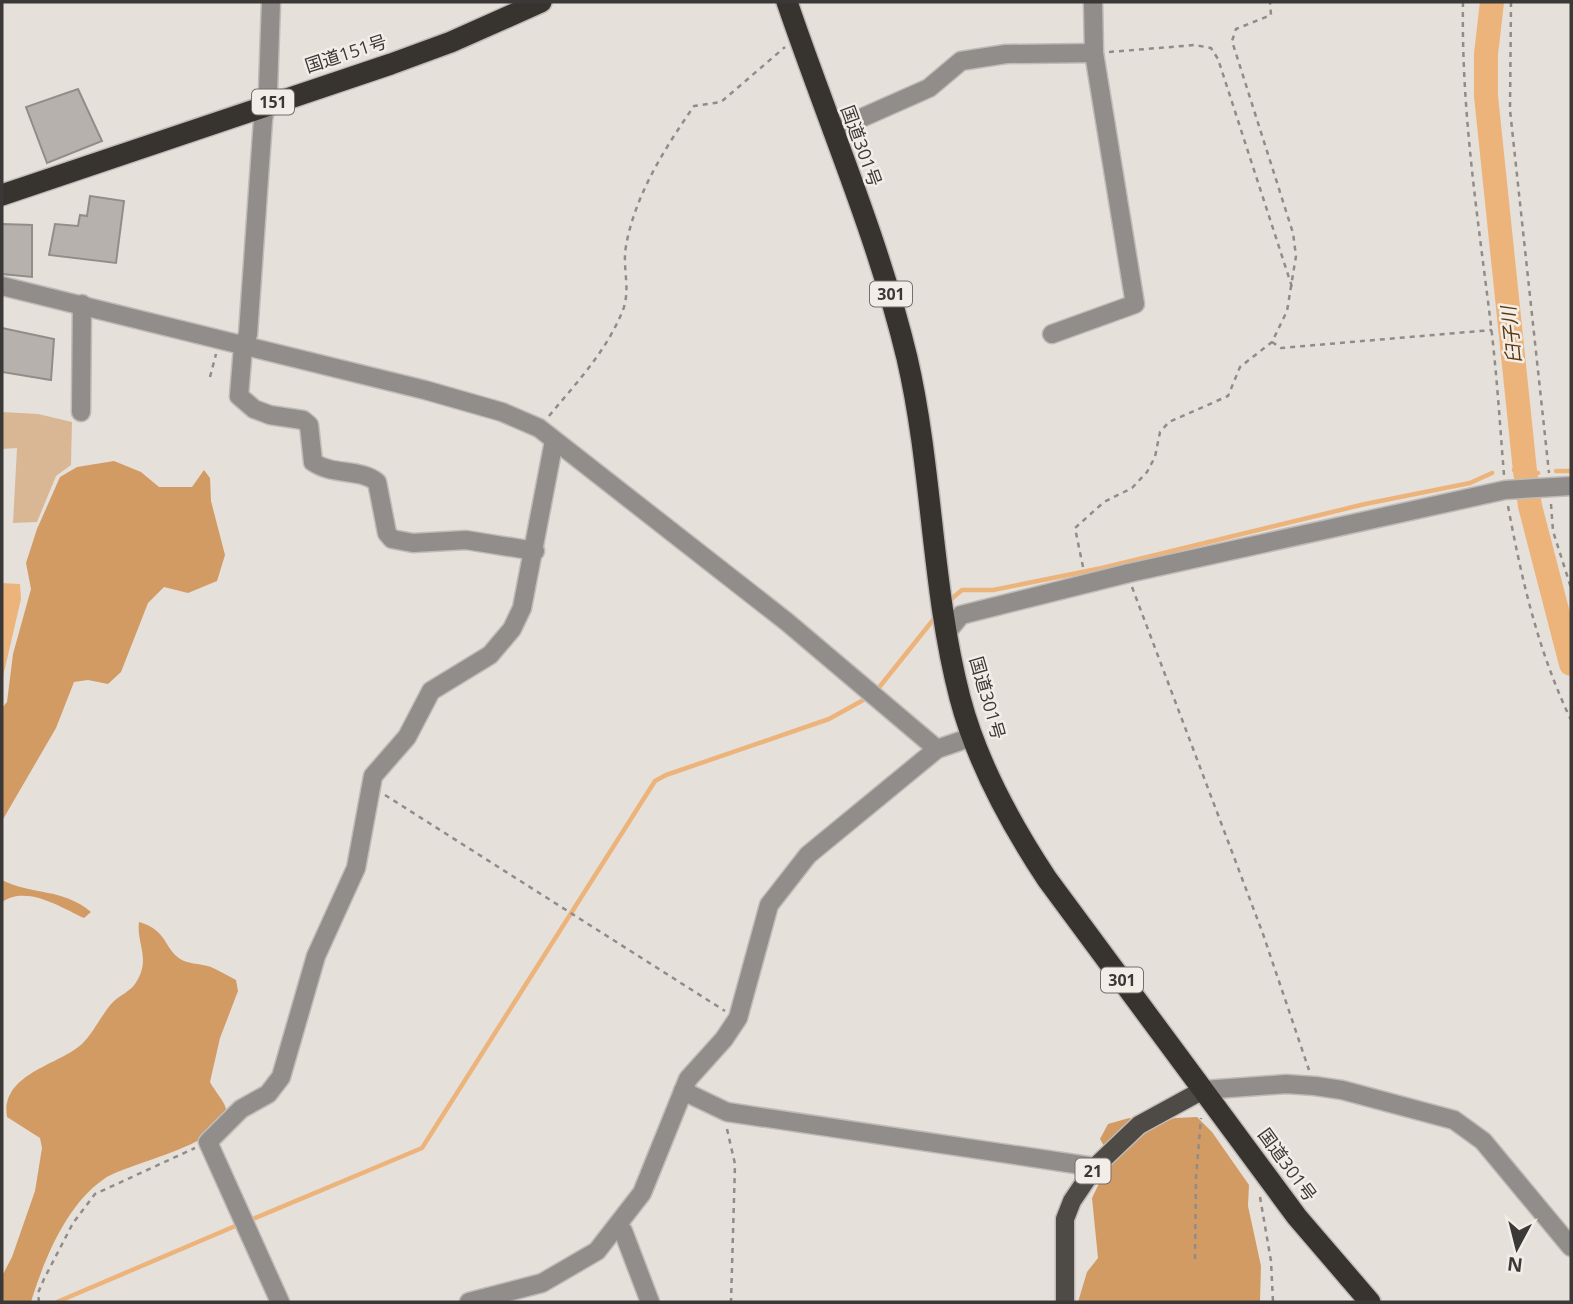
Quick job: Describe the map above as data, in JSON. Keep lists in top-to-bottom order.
{
  "streets": {
    "highway": [
      "国道151号",
      "151",
      "国道301号",
      "301"
    ],
    "main road": ["21"]
  },
  "crossings": [
    ["国道301号", "21"]
  ],
  "water": ["臼子川"],
  "north": "bottom"
}
